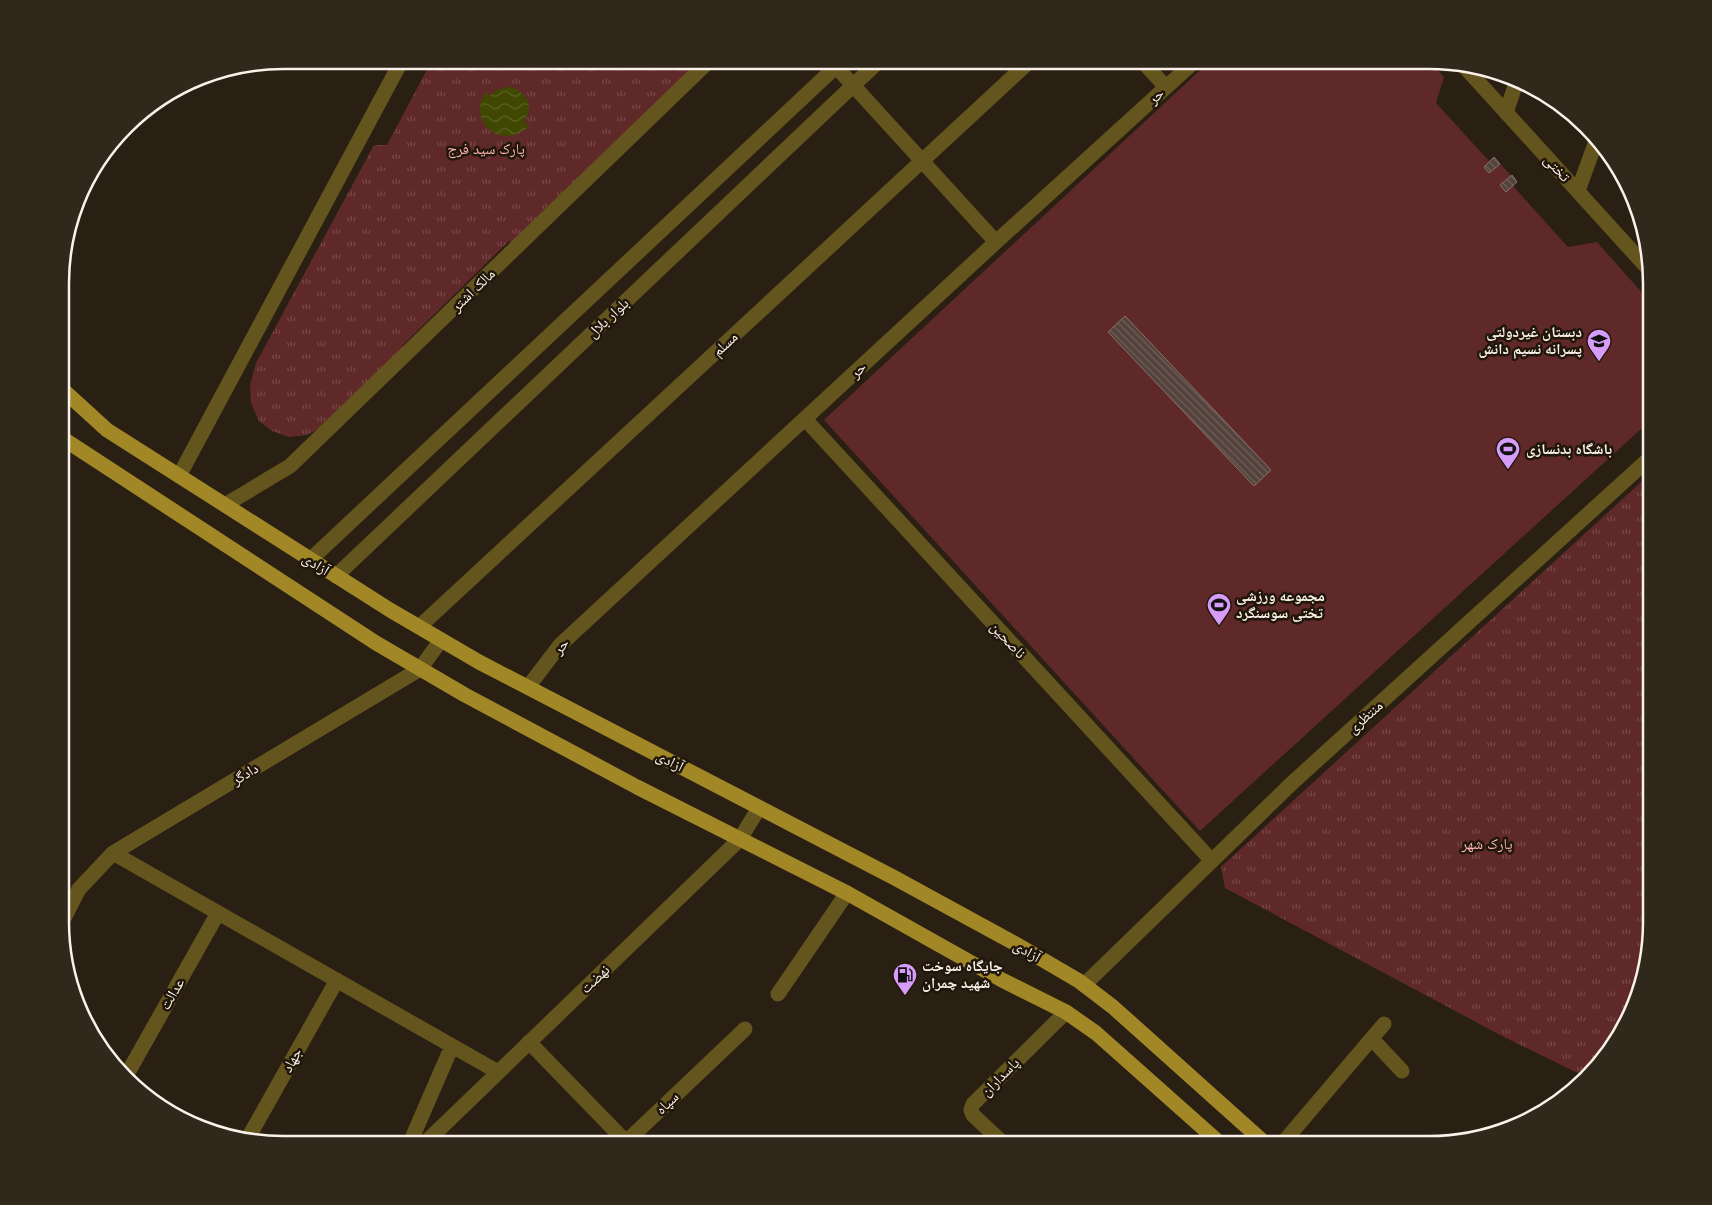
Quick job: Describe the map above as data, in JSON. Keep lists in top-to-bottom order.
{
  "streets": {
    "main road": ["آزادی"],
    "street": [
      "حر",
      "تختی",
      "مالک اشتر",
      "بلوار بلال",
      "مسلم",
      "ناصحین",
      "منتظری",
      "دادگر",
      "نهضت",
      "عدالت",
      "جهاد",
      "پاسداران",
      "سپاه"
    ]
  },
  "crossings": [
    ["حر", "آزادی"],
    ["حر", "ناصحین"],
    ["مالک اشتر", "آزادی"],
    ["بلوار بلال", "آزادی"],
    ["مسلم", "آزادی"],
    ["آزادی", "منتظری"],
    ["آزادی", "دادگر"],
    ["آزادی", "نهضت"],
    ["ناصحین", "منتظری"],
    ["نهضت", "سپاه"]
  ],
  "parks": ["پارک سید فرج", "پارک شهر"],
  "places": {
    "school or university": ["دبستان غیردولتی پسرانه نسیم دانش"],
    "sports": ["باشگاه بدنسازی", "مجموعه ورزشی تختی سوسنگرد"],
    "fuel station": ["جایگاه سوخت شهید چمران"]
  }
}
